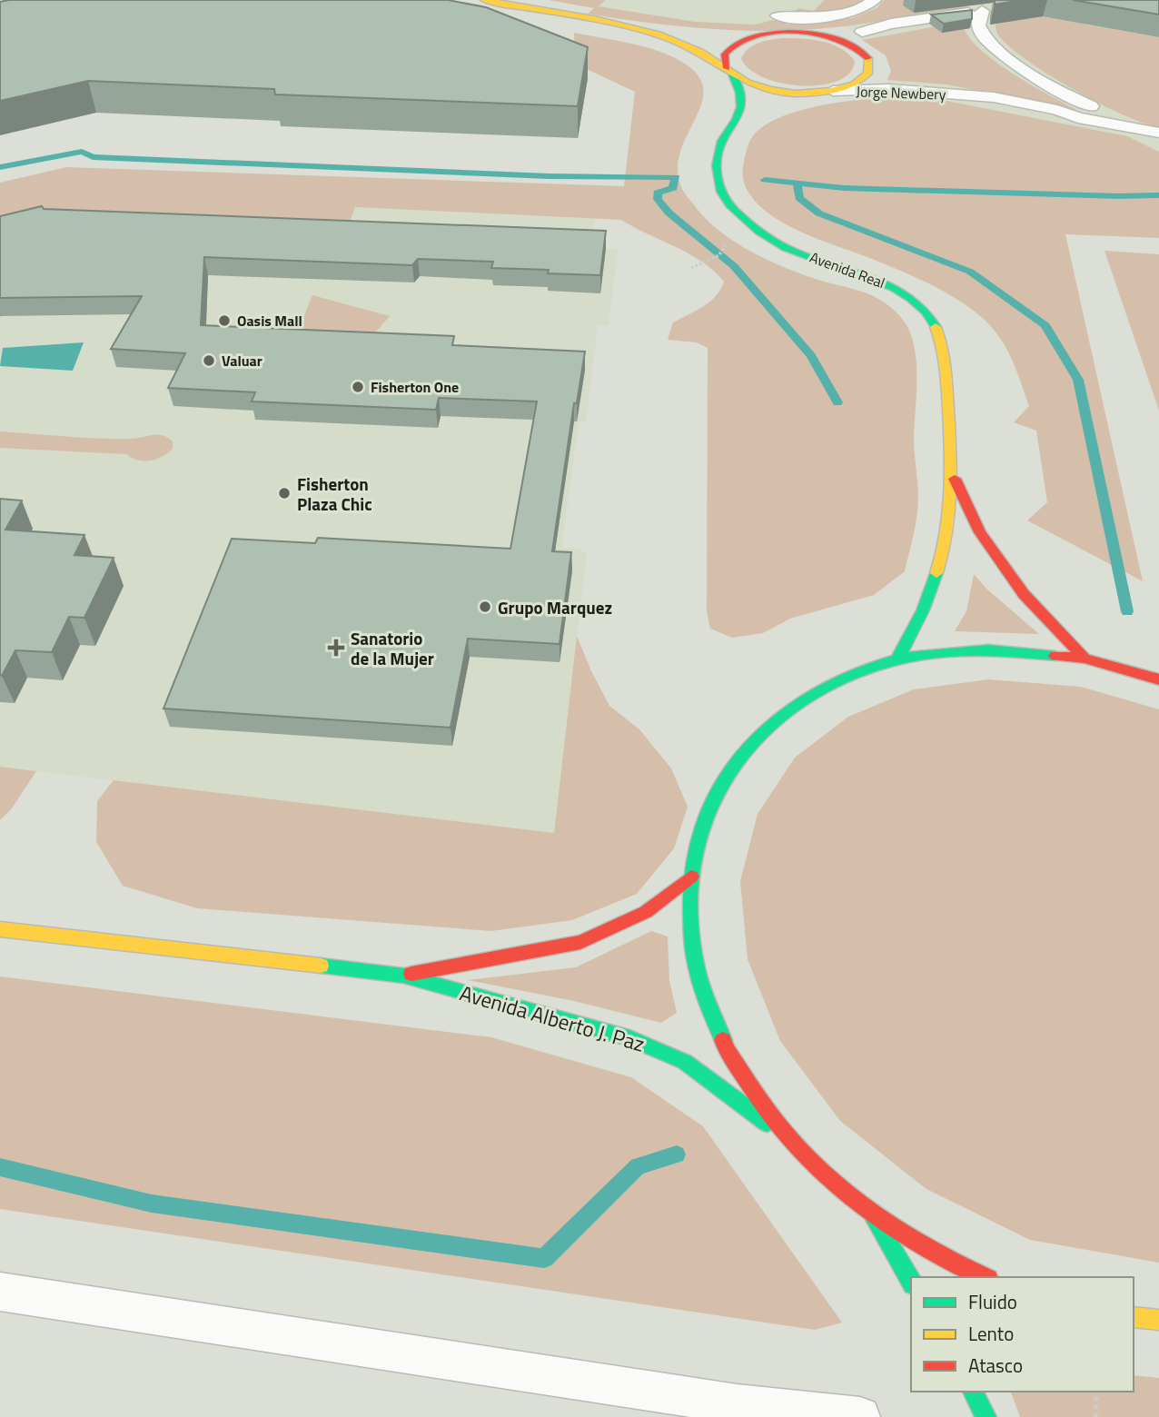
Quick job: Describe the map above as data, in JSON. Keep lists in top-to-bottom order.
{
  "streets": {
    "main road": ["Avenida Real", "Avenida Alberto J. Paz"],
    "lane": ["Jorge Newbery"]
  },
  "places": {
    "other": [
      "Oasis Mall",
      "Valuar",
      "Fisherton One",
      "Fisherton Plaza Chic",
      "Grupo Marquez"
    ],
    "health": ["Sanatorio de la Mujer"]
  },
  "legend": ["Fluido", "Lento", "Atasco"]
}
